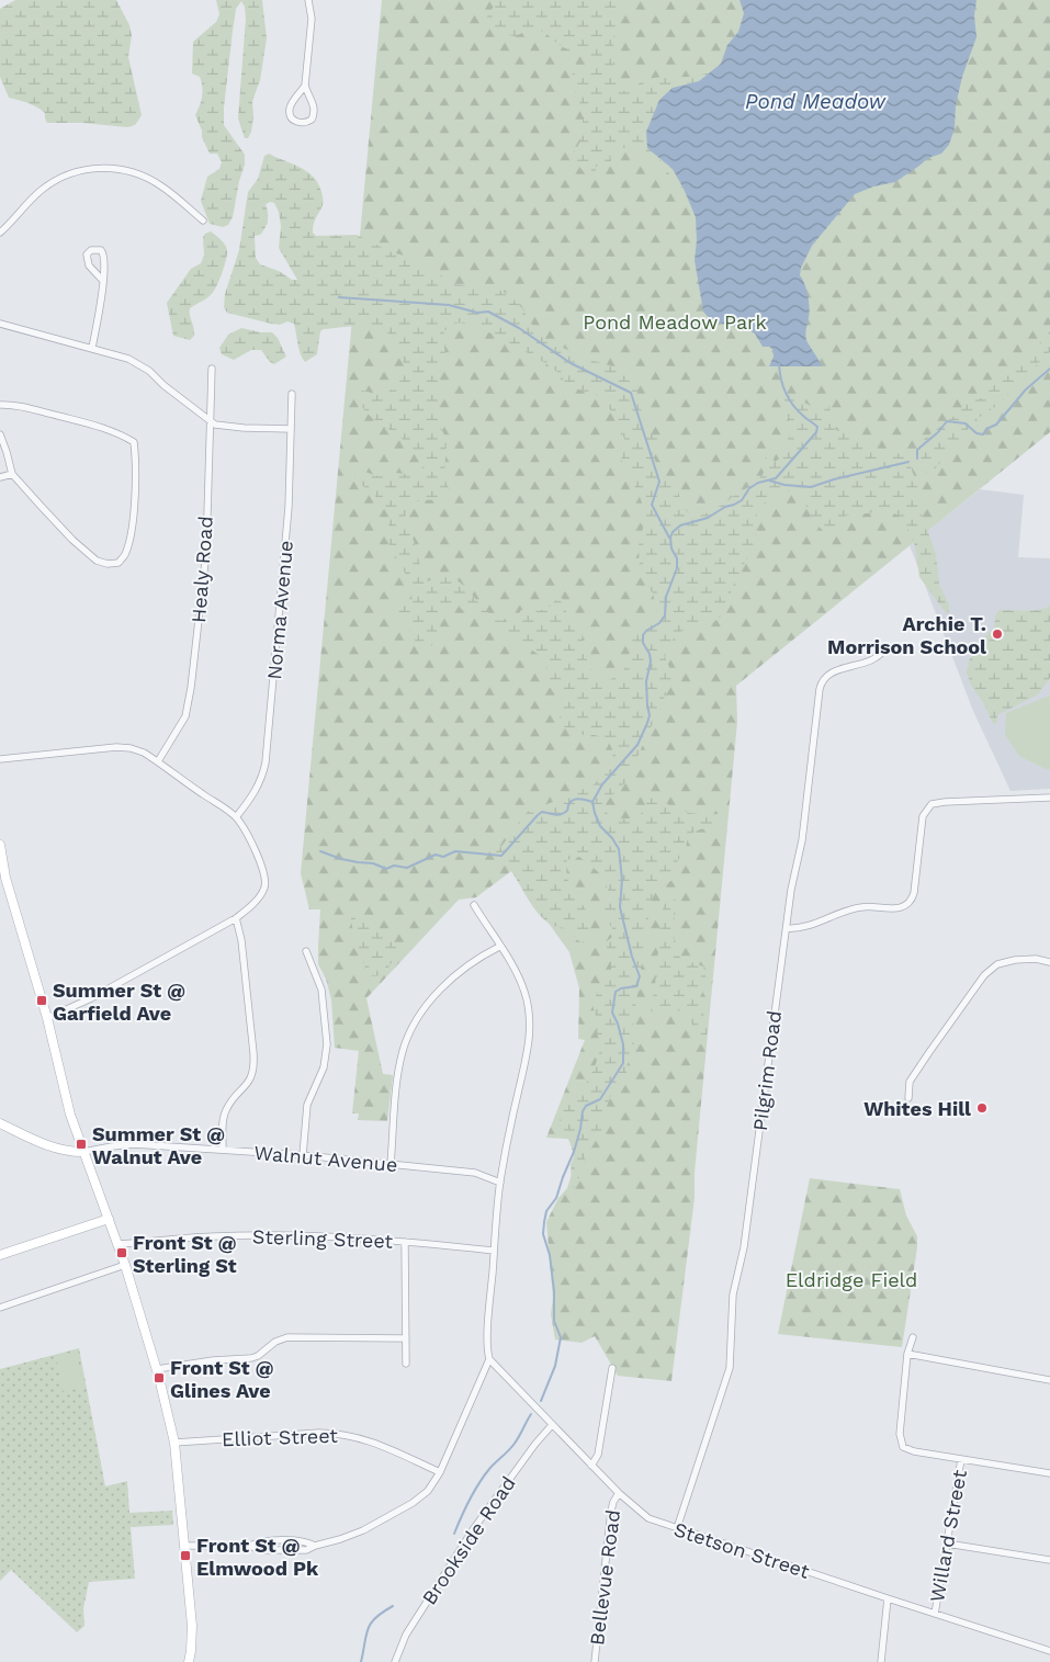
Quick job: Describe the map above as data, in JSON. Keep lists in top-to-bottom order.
{
  "streets": {
    "street": [
      "Healy Road",
      "Norma Avenue",
      "Pilgrim Road",
      "Walnut Avenue",
      "Sterling Street",
      "Elliot Street",
      "Willard Street",
      "Brookside Road",
      "Stetson Street",
      "Bellevue Road"
    ]
  },
  "crossings": [
    ["Pilgrim Road", "Stetson Street"],
    ["Willard Street", "Stetson Street"],
    ["Brookside Road", "Stetson Street"],
    ["Stetson Street", "Bellevue Road"]
  ],
  "water": ["Pond Meadow"],
  "parks": ["Pond Meadow Park", "Eldridge Field"],
  "places": {
    "other": ["Archie T. Morrison School", "Whites Hill"],
    "transit": [
      "Summer St @ Garfield Ave",
      "Summer St @ Walnut Ave",
      "Front St @ Sterling St",
      "Front St @ Glines Ave",
      "Front St @ Elmwood Pk"
    ]
  }
}
